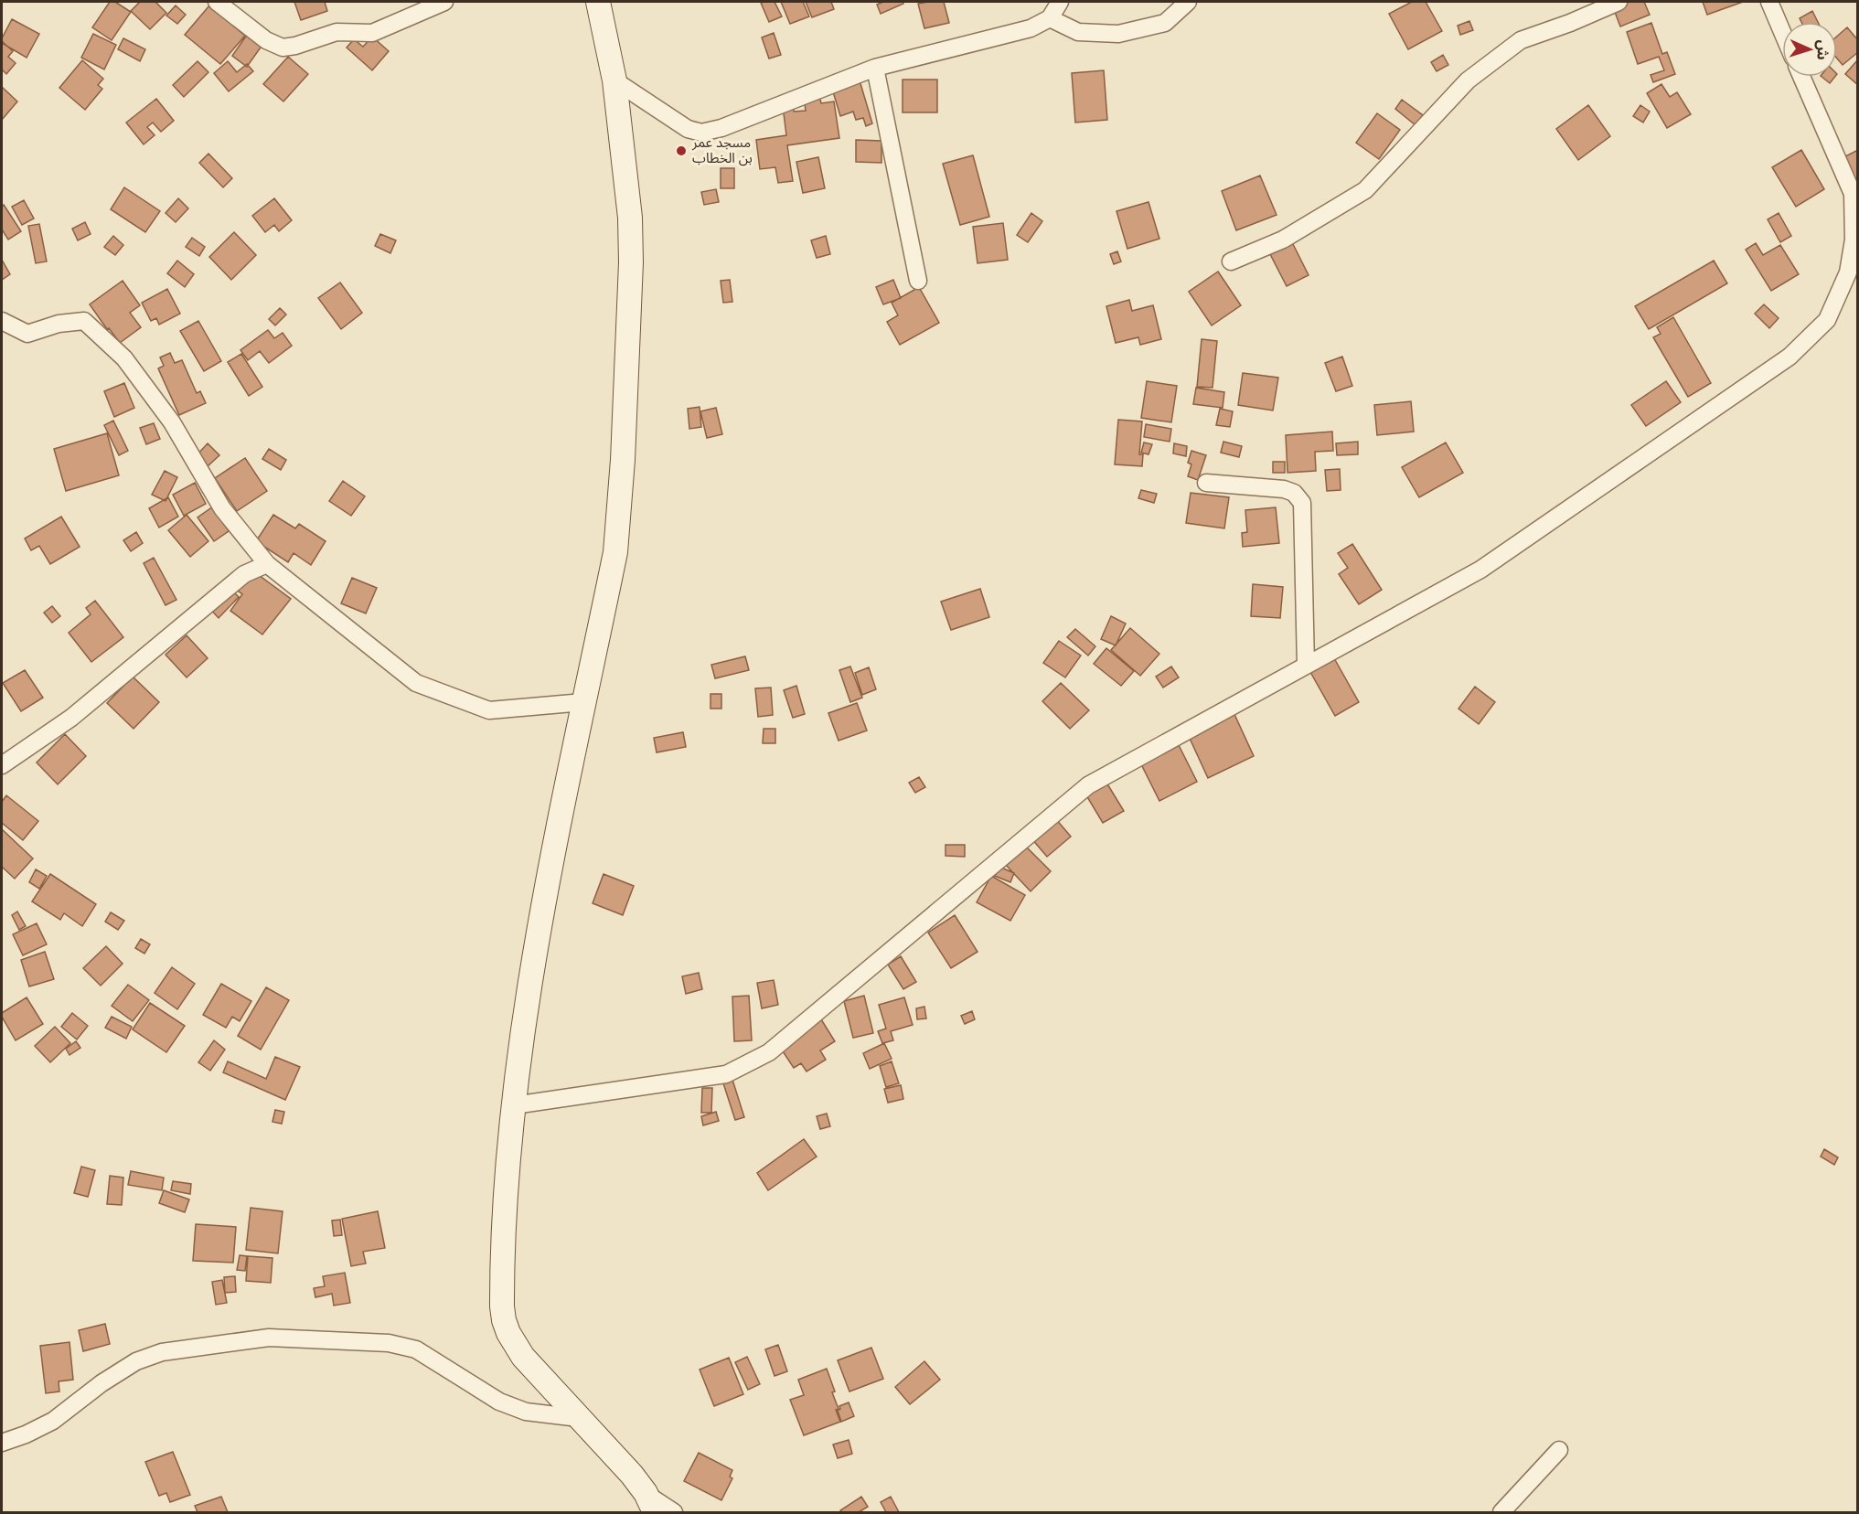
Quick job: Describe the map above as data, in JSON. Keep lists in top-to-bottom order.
{
  "places": ["مسجد عمر بن الخطاب"],
  "north": "right"
}
